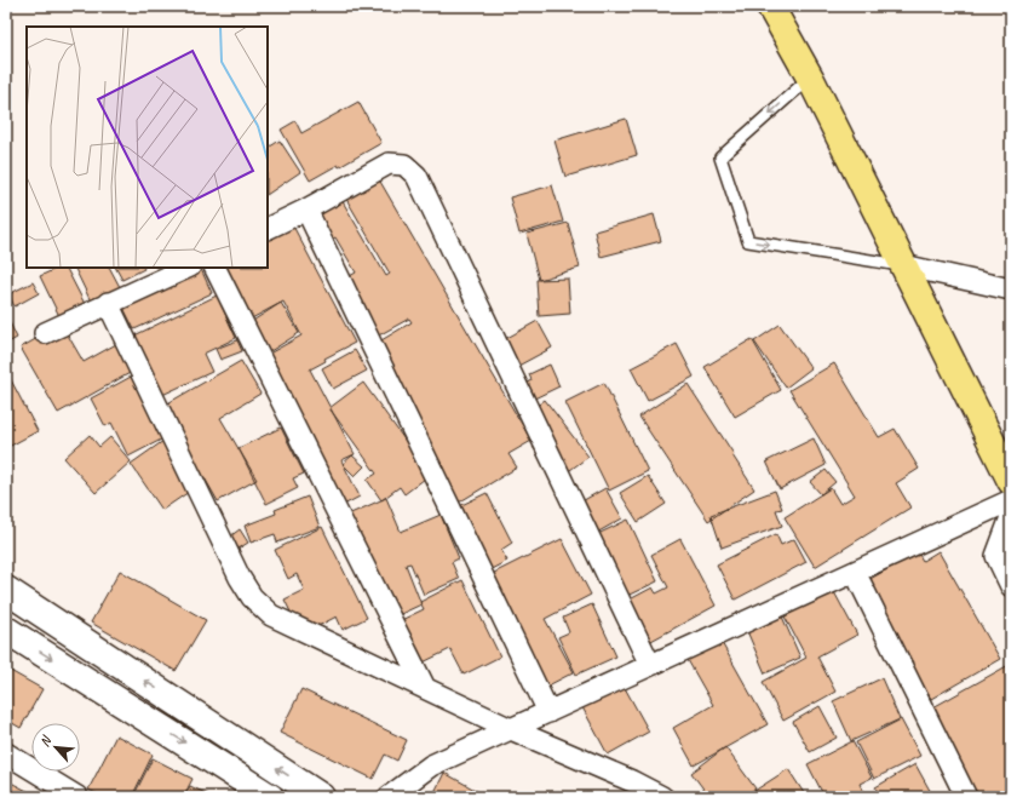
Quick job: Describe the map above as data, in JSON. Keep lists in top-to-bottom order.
{
  "north": "top left"
}
